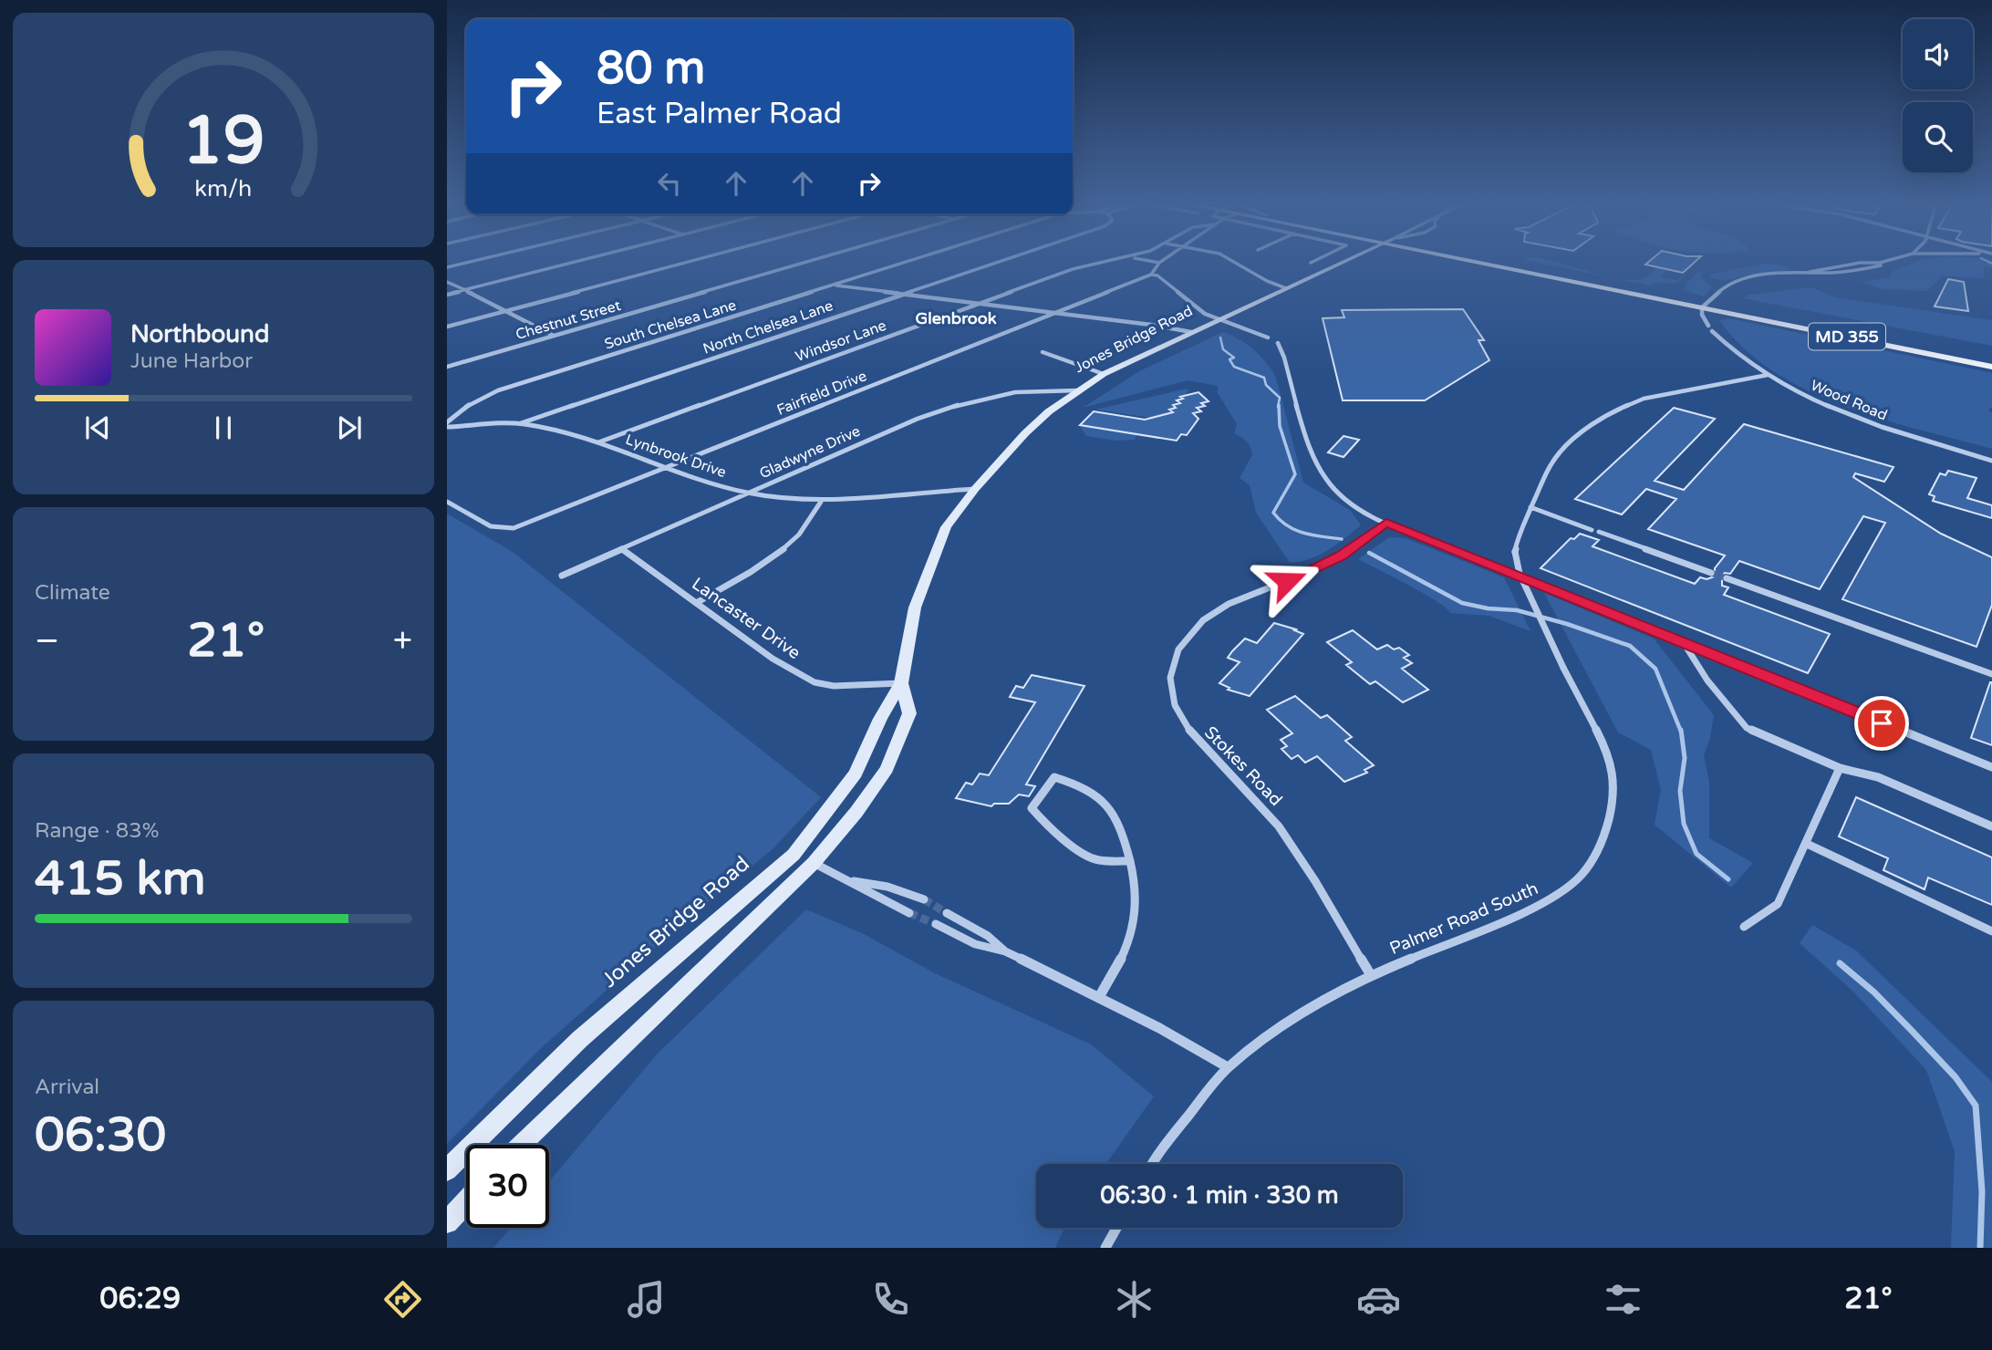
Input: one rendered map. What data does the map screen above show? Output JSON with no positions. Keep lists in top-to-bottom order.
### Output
{
  "streets": {
    "main road": ["MD 355", "Jones Bridge Road"],
    "street": [
      "Chestnut Street",
      "South Chelsea Lane",
      "North Chelsea Lane",
      "Windsor Lane",
      "Fairfield Drive",
      "Wood Road",
      "Gladwyne Drive",
      "Lynbrook Drive",
      "Lancaster Drive",
      "Stokes Road",
      "Palmer Road South"
    ]
  },
  "crossings": [
    ["South Chelsea Lane", "Lynbrook Drive"],
    ["North Chelsea Lane", "Lynbrook Drive"],
    ["MD 355", "Wood Road"],
    ["Jones Bridge Road", "Gladwyne Drive"],
    ["Jones Bridge Road", "Lynbrook Drive"],
    ["Jones Bridge Road", "Lancaster Drive"],
    ["Windsor Lane", "Lynbrook Drive"],
    ["Fairfield Drive", "Lynbrook Drive"],
    ["Wood Road", "Palmer Road South"],
    ["Gladwyne Drive", "Lynbrook Drive"],
    ["Gladwyne Drive", "Lancaster Drive"],
    ["Stokes Road", "Palmer Road South"]
  ],
  "districts": ["Glenbrook"],
  "page": {
    "turn": ["80 m", "East Palmer Road"],
    "song": ["Northbound", "June Harbor"],
    "tile": [
      "Climate",
      ["Range · 83%", "415 km"],
      ["Arrival", "06:30"]
    ],
    "heat": ["−", "21°", "+"],
    "limit": "30",
    "trip": "06:30 · 1 min · 330 m",
    "tabs": ["06:29", "21°"],
    "gauge": ["19", "km/h"]
  }
}
